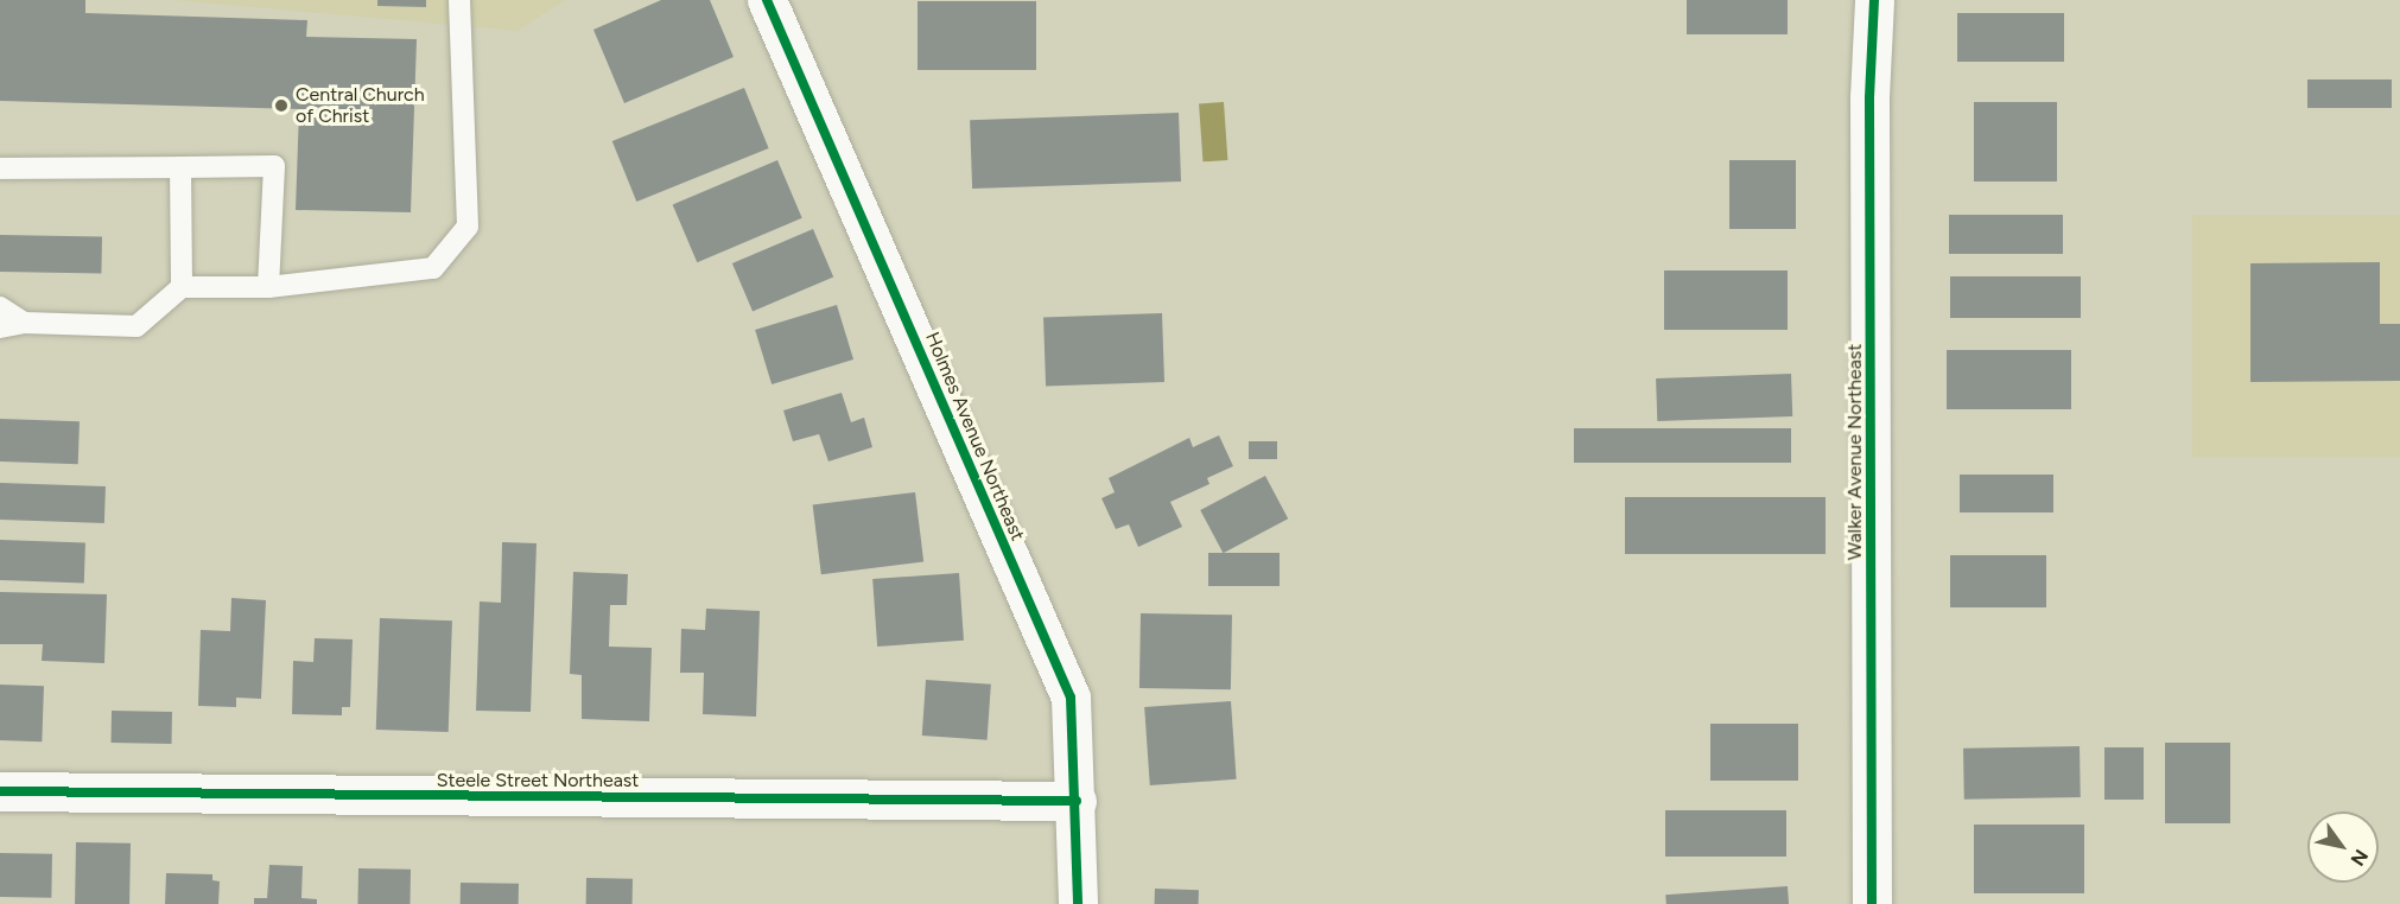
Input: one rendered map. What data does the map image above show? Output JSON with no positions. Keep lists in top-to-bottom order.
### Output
{
  "streets": {
    "street": ["Holmes Avenue Northeast", "Walker Avenue Northeast", "Steele Street Northeast"]
  },
  "crossings": [
    ["Holmes Avenue Northeast", "Steele Street Northeast"]
  ],
  "places": ["Central Church of Christ"],
  "north": "bottom right"
}
